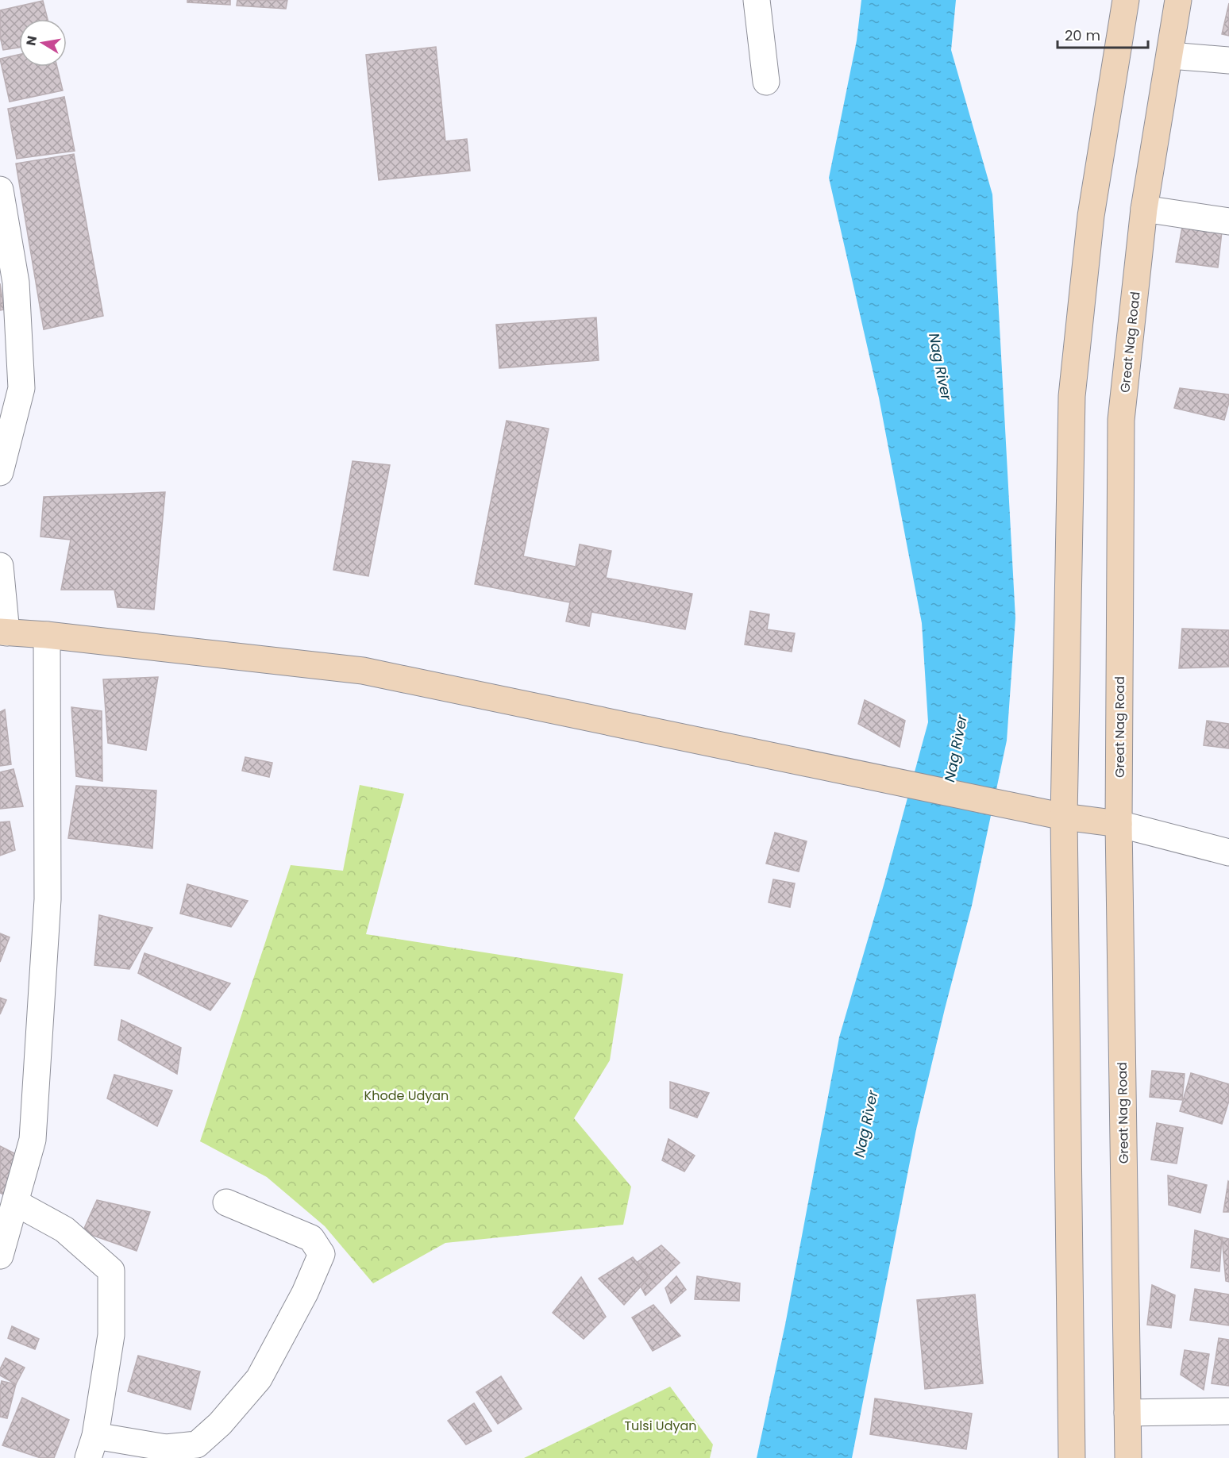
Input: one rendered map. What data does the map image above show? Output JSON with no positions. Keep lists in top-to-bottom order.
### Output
{
  "streets": {
    "main road": ["Great Nag Road"]
  },
  "water": ["Nag River"],
  "parks": ["Khode Udyan", "Tulsi Udyan"],
  "scale_bar": "20 m",
  "north": "left"
}
